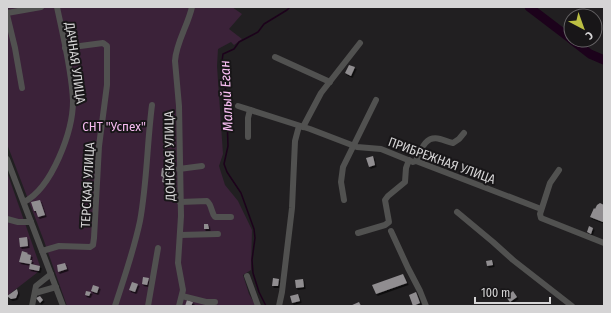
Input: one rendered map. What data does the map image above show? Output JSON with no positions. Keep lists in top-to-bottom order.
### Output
{
  "streets": {
    "street": [
      "ДАЧНАЯ УЛИЦА",
      "ДОНСКАЯ УЛИЦА",
      "ПРИБРЕЖНАЯ УЛИЦА",
      "ТЕРСКАЯ УЛИЦА"
    ]
  },
  "crossings": [
    ["ДАЧНАЯ УЛИЦА", "ТЕРСКАЯ УЛИЦА"]
  ],
  "water": ["Малый Еган"],
  "parks": ["СНТ \"Успех\""],
  "scale_bar": "100 m",
  "north": "bottom right"
}
